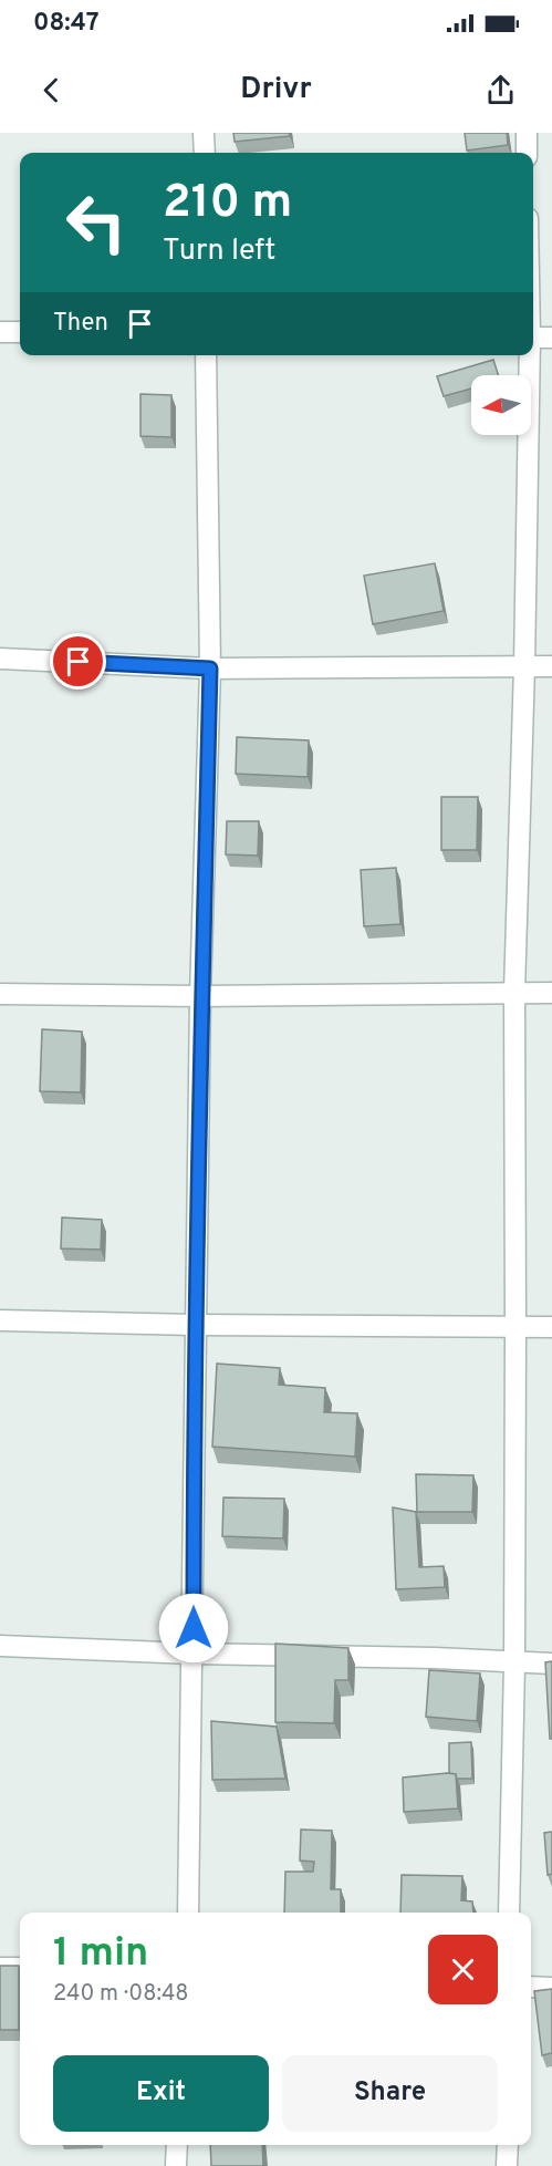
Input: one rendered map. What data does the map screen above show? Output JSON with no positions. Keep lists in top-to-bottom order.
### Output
{
  "north": "left",
  "page": {
    "status": "08:47",
    "header": "Drivr",
    "turn": ["210 m", "Turn left"],
    "then": "Then",
    "heading": ["1 min", "240 m · 08:48"],
    "buttons": ["Exit", "Share"]
  }
}
